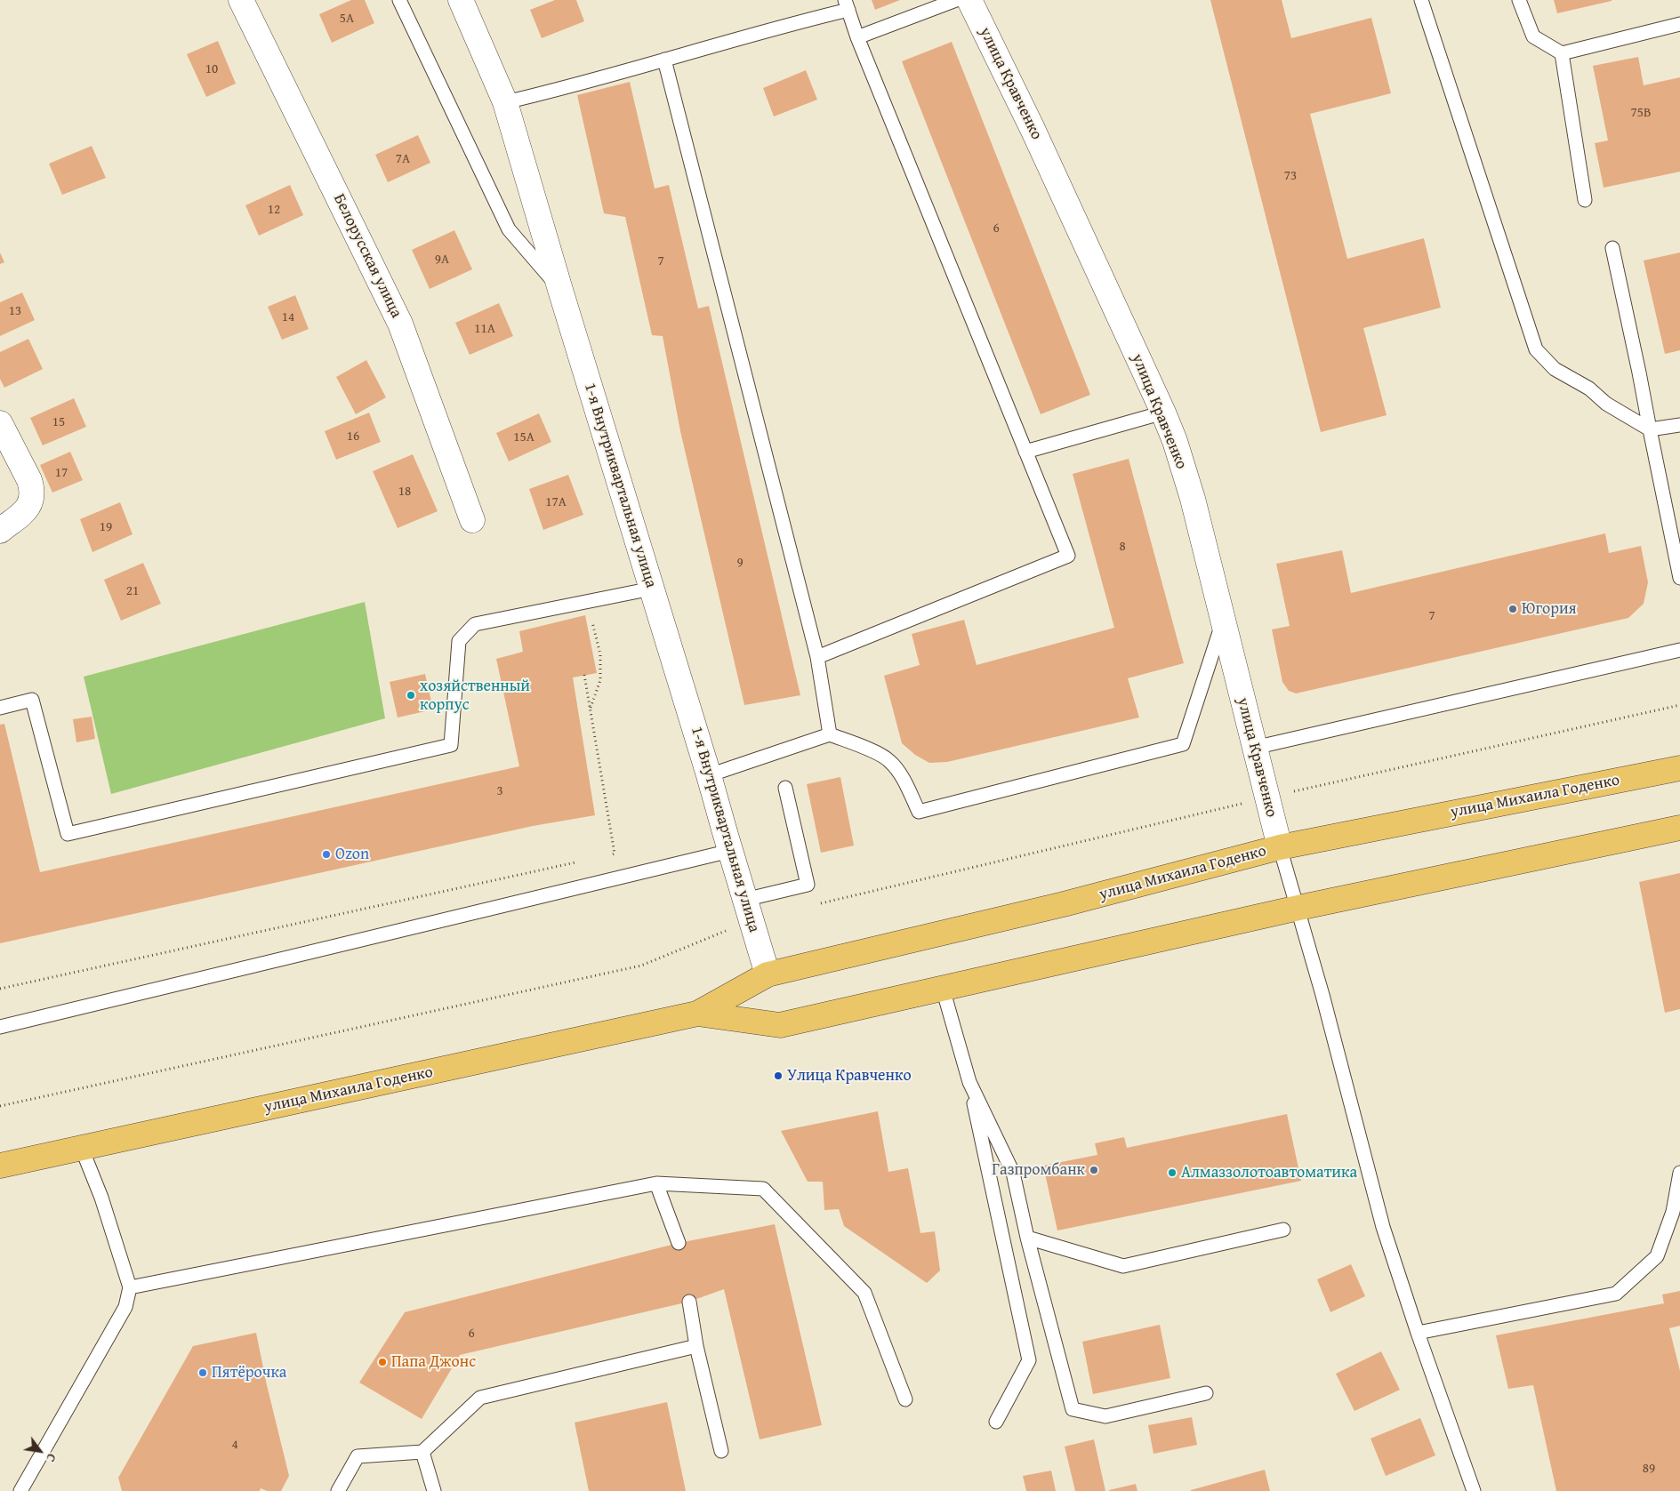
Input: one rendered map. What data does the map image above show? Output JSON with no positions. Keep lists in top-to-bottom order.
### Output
{
  "streets": {
    "main road": ["улица Михаила Годенко"],
    "street": ["улица Кравченко", "Белорусская улица", "1-я Внутриквартальная улица"]
  },
  "crossings": [
    ["улица Кравченко", "улица Михаила Годенко"],
    ["1-я Внутриквартальная улица", "улица Михаила Годенко"]
  ],
  "places": [
    "Югория",
    "хозяйственный корпус",
    "Ozon",
    "Улица Кравченко",
    "Газпромбанк",
    "Алмаззолотоавтоматика",
    "Папа Джонс",
    "Пятёрочка"
  ],
  "house_numbers": [
    "5А",
    "10",
    "75В",
    "7А",
    "73",
    "12",
    "6",
    "9А",
    "7",
    "13",
    "14",
    "11А",
    "15",
    "16",
    "15А",
    "17",
    "18",
    "17А",
    "19",
    "8",
    "9",
    "21",
    "7",
    "3",
    "6",
    "4",
    "89"
  ],
  "north": "bottom right"
}
